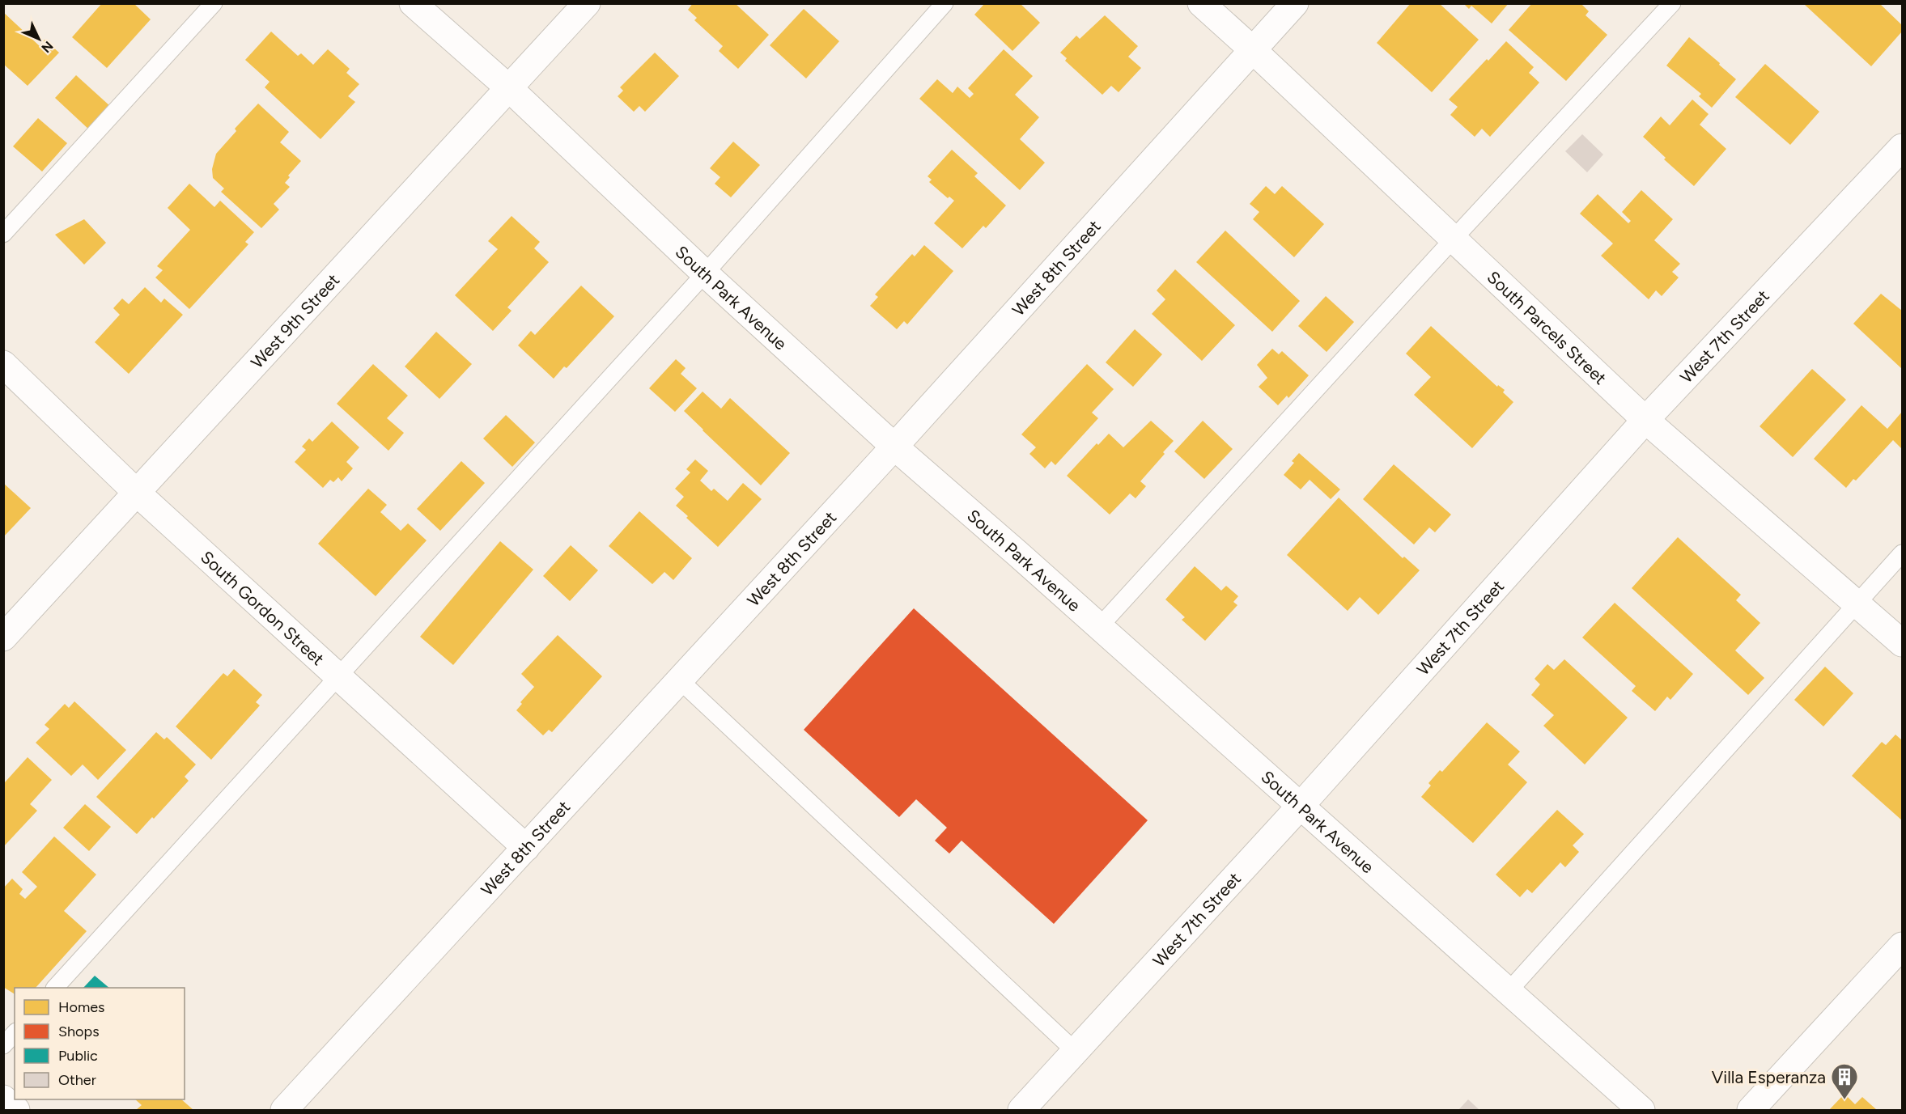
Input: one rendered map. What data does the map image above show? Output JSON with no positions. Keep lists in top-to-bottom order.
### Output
{
  "streets": {
    "street": [
      "West 8th Street",
      "South Park Avenue",
      "West 9th Street",
      "South Parcels Street",
      "West 7th Street",
      "South Gordon Street"
    ]
  },
  "crossings": [
    ["West 8th Street", "South Park Avenue"],
    ["West 8th Street", "South Parcels Street"],
    ["West 8th Street", "South Gordon Street"],
    ["South Park Avenue", "West 9th Street"],
    ["South Park Avenue", "West 7th Street"],
    ["West 9th Street", "South Gordon Street"],
    ["South Parcels Street", "West 7th Street"]
  ],
  "places": {
    "building": ["Villa Esperanza"]
  },
  "legend": [
    "Homes",
    "Shops",
    "Public",
    "Other"
  ],
  "north": "bottom right"
}
